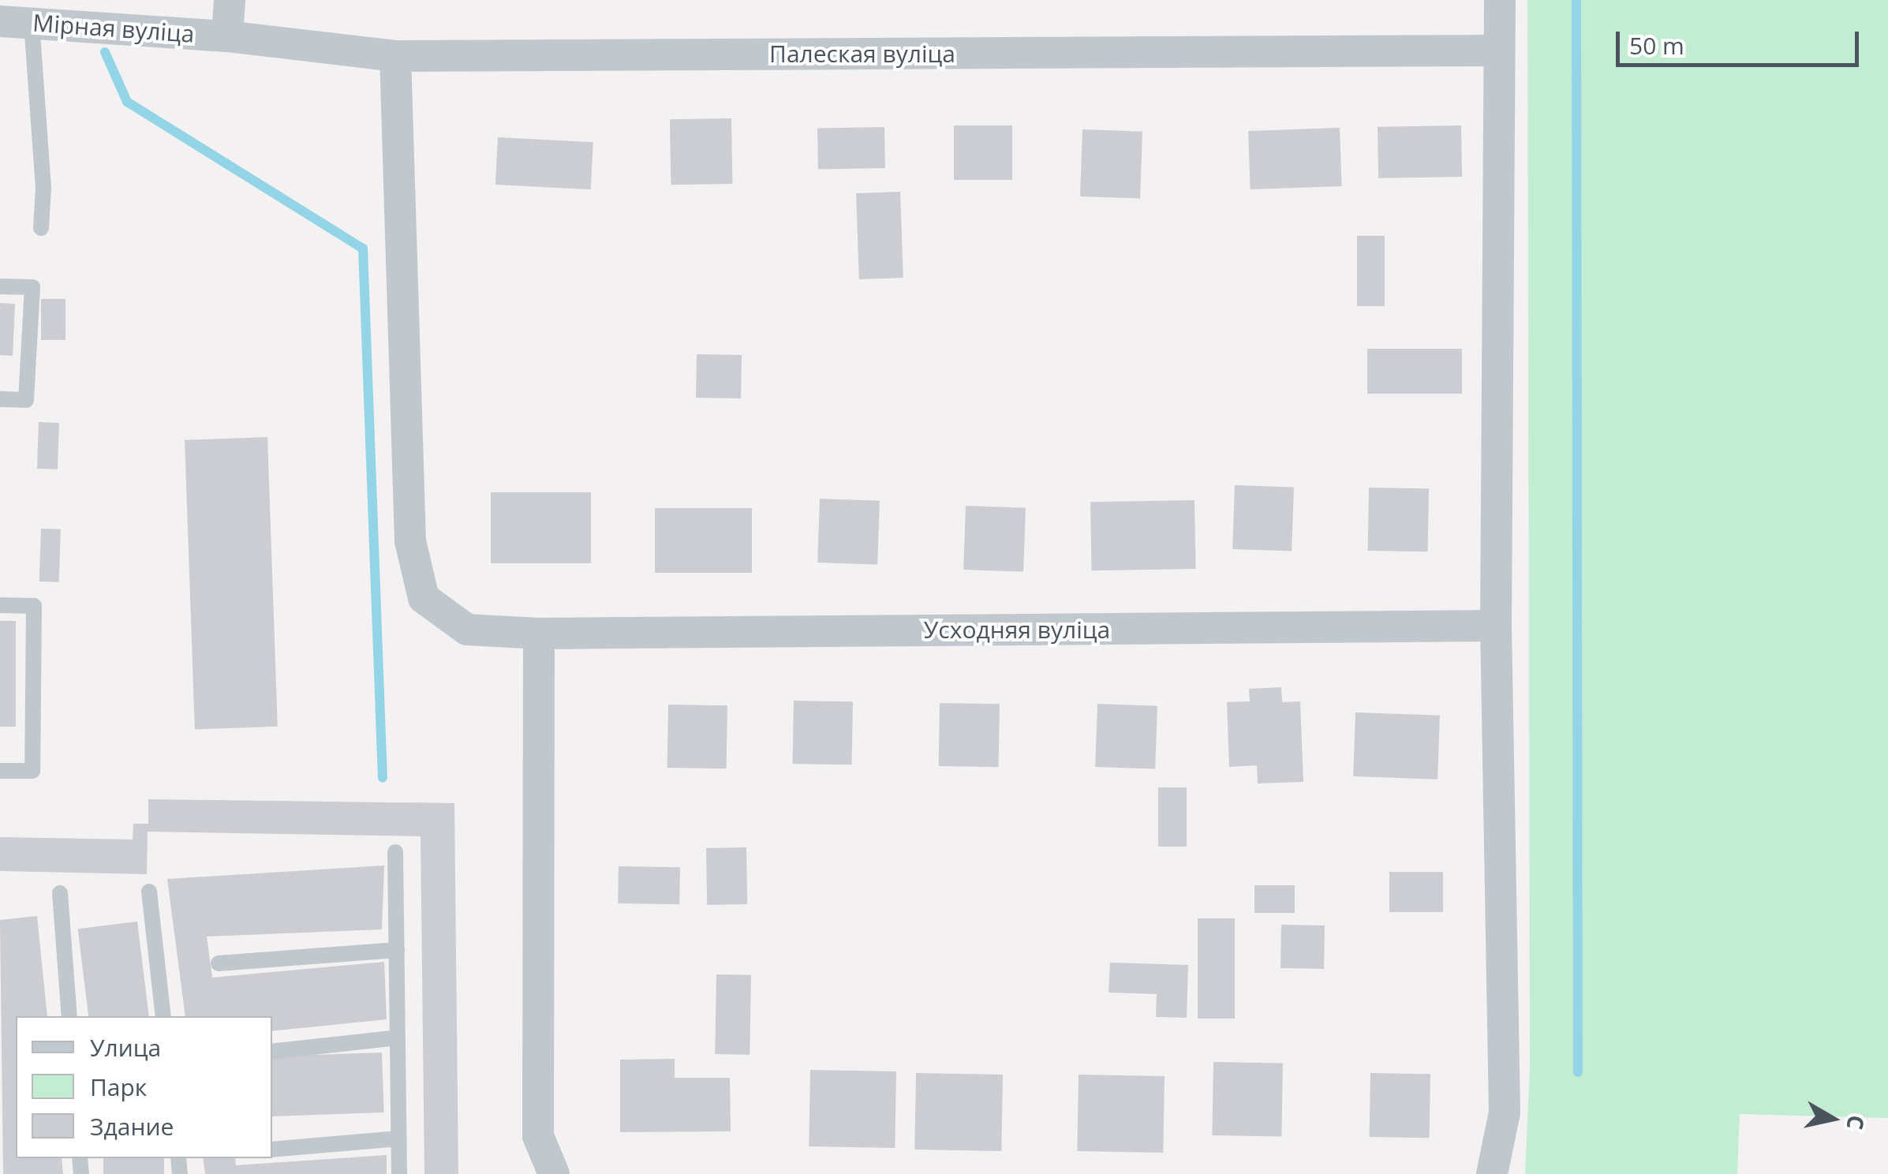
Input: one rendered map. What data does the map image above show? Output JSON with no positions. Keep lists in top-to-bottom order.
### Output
{
  "streets": {
    "street": ["Мірная вуліца", "Палеская вуліца", "Усходняя вуліца"]
  },
  "crossings": [
    ["Мірная вуліца", "Палеская вуліца"],
    ["Палеская вуліца", "Усходняя вуліца"]
  ],
  "legend": ["Улица", "Парк", "Здание"],
  "scale_bar": "50 m",
  "north": "right"
}
